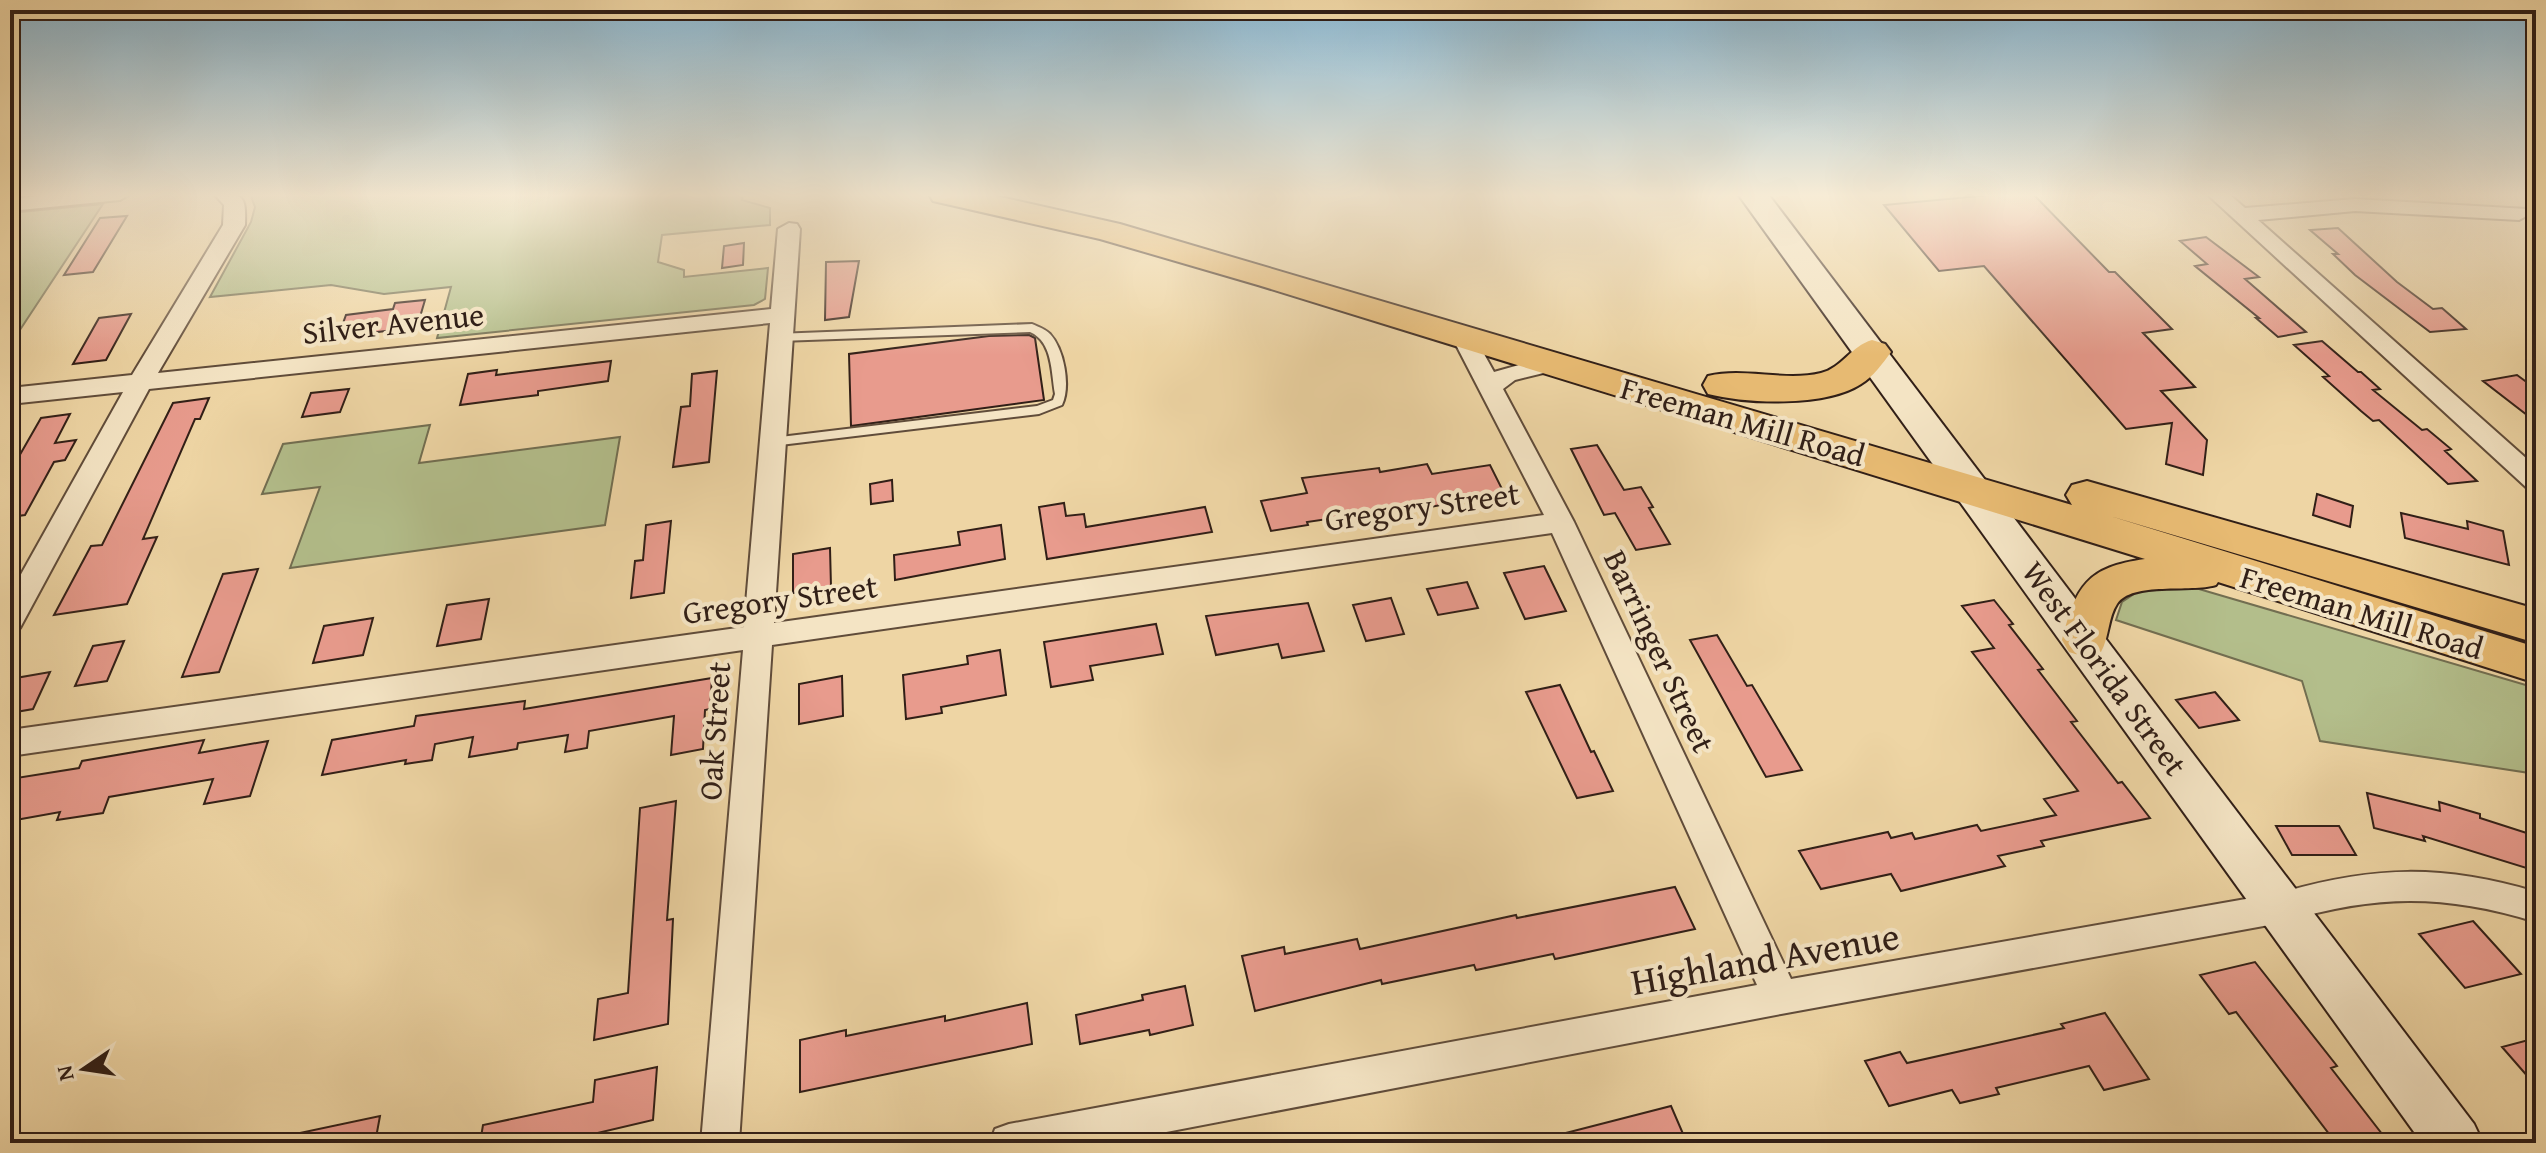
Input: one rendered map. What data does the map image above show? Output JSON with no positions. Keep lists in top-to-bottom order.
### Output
{
  "streets": {
    "main road": ["Freeman Mill Road", "West Florida Street"],
    "street": [
      "Silver Avenue",
      "Gregory Street",
      "Barringer Street",
      "Oak Street",
      "Highland Avenue"
    ]
  },
  "crossings": [
    ["Silver Avenue", "Oak Street"],
    ["Freeman Mill Road", "Barringer Street"],
    ["Freeman Mill Road", "West Florida Street"],
    ["Gregory Street", "Barringer Street"],
    ["Gregory Street", "Oak Street"],
    ["Barringer Street", "Highland Avenue"],
    ["West Florida Street", "Highland Avenue"]
  ],
  "north": "left"
}
